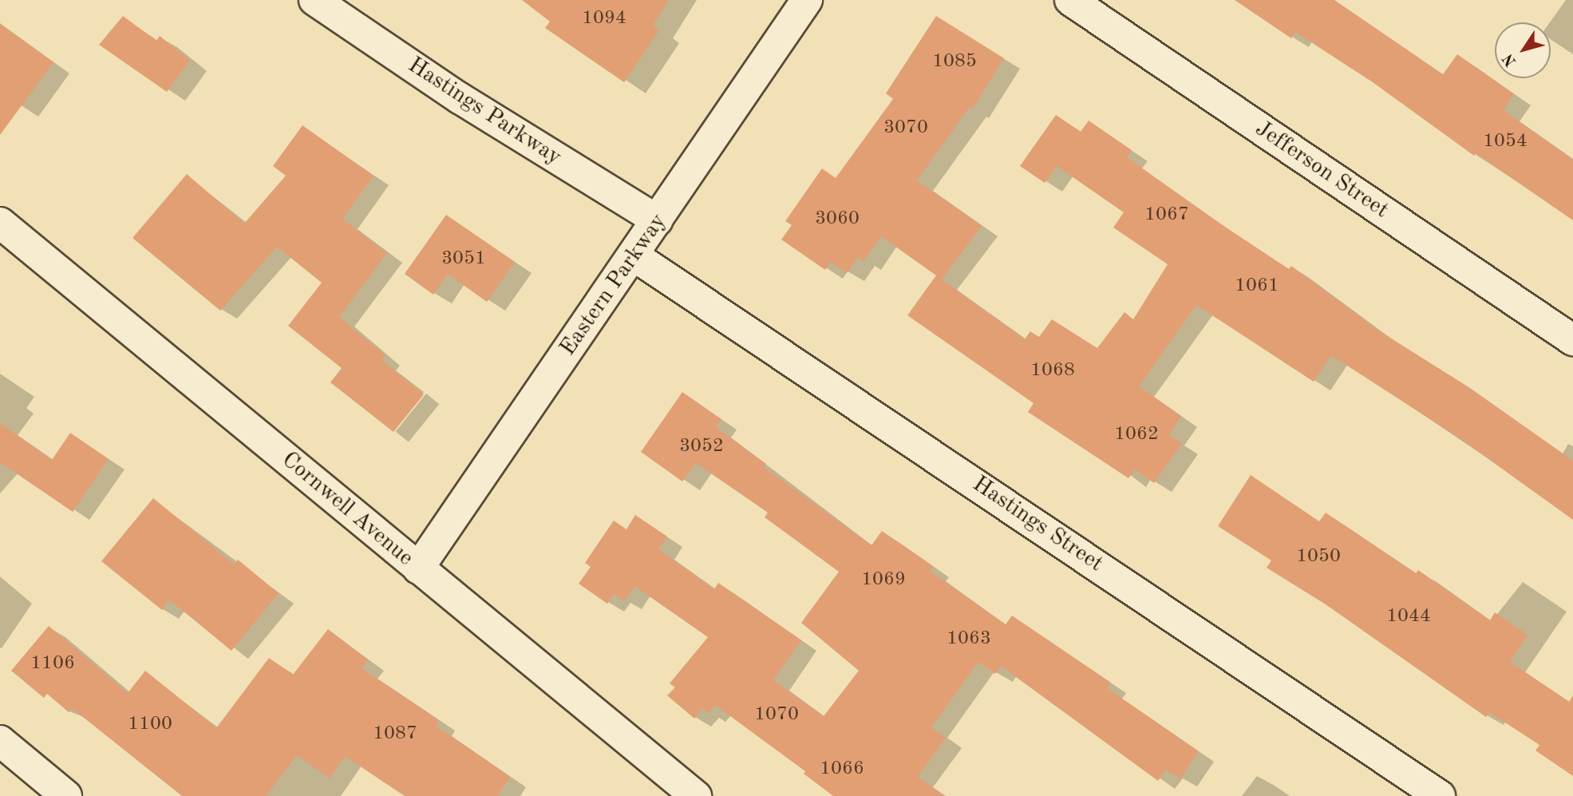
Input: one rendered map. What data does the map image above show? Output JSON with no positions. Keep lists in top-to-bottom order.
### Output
{
  "streets": {
    "street": [
      "Hastings Parkway",
      "Jefferson Street",
      "Eastern Parkway",
      "Cornwell Avenue",
      "Hastings Street"
    ]
  },
  "crossings": [
    ["Hastings Parkway", "Eastern Parkway"],
    ["Eastern Parkway", "Cornwell Avenue"],
    ["Eastern Parkway", "Hastings Street"]
  ],
  "house_numbers": [
    "1094",
    "1085",
    "3070",
    "1054",
    "1067",
    "3060",
    "3051",
    "1061",
    "1068",
    "1062",
    "3052",
    "1050",
    "1069",
    "1044",
    "1063",
    "1106",
    "1070",
    "1100",
    "1087",
    "1066"
  ],
  "north": "bottom left"
}
